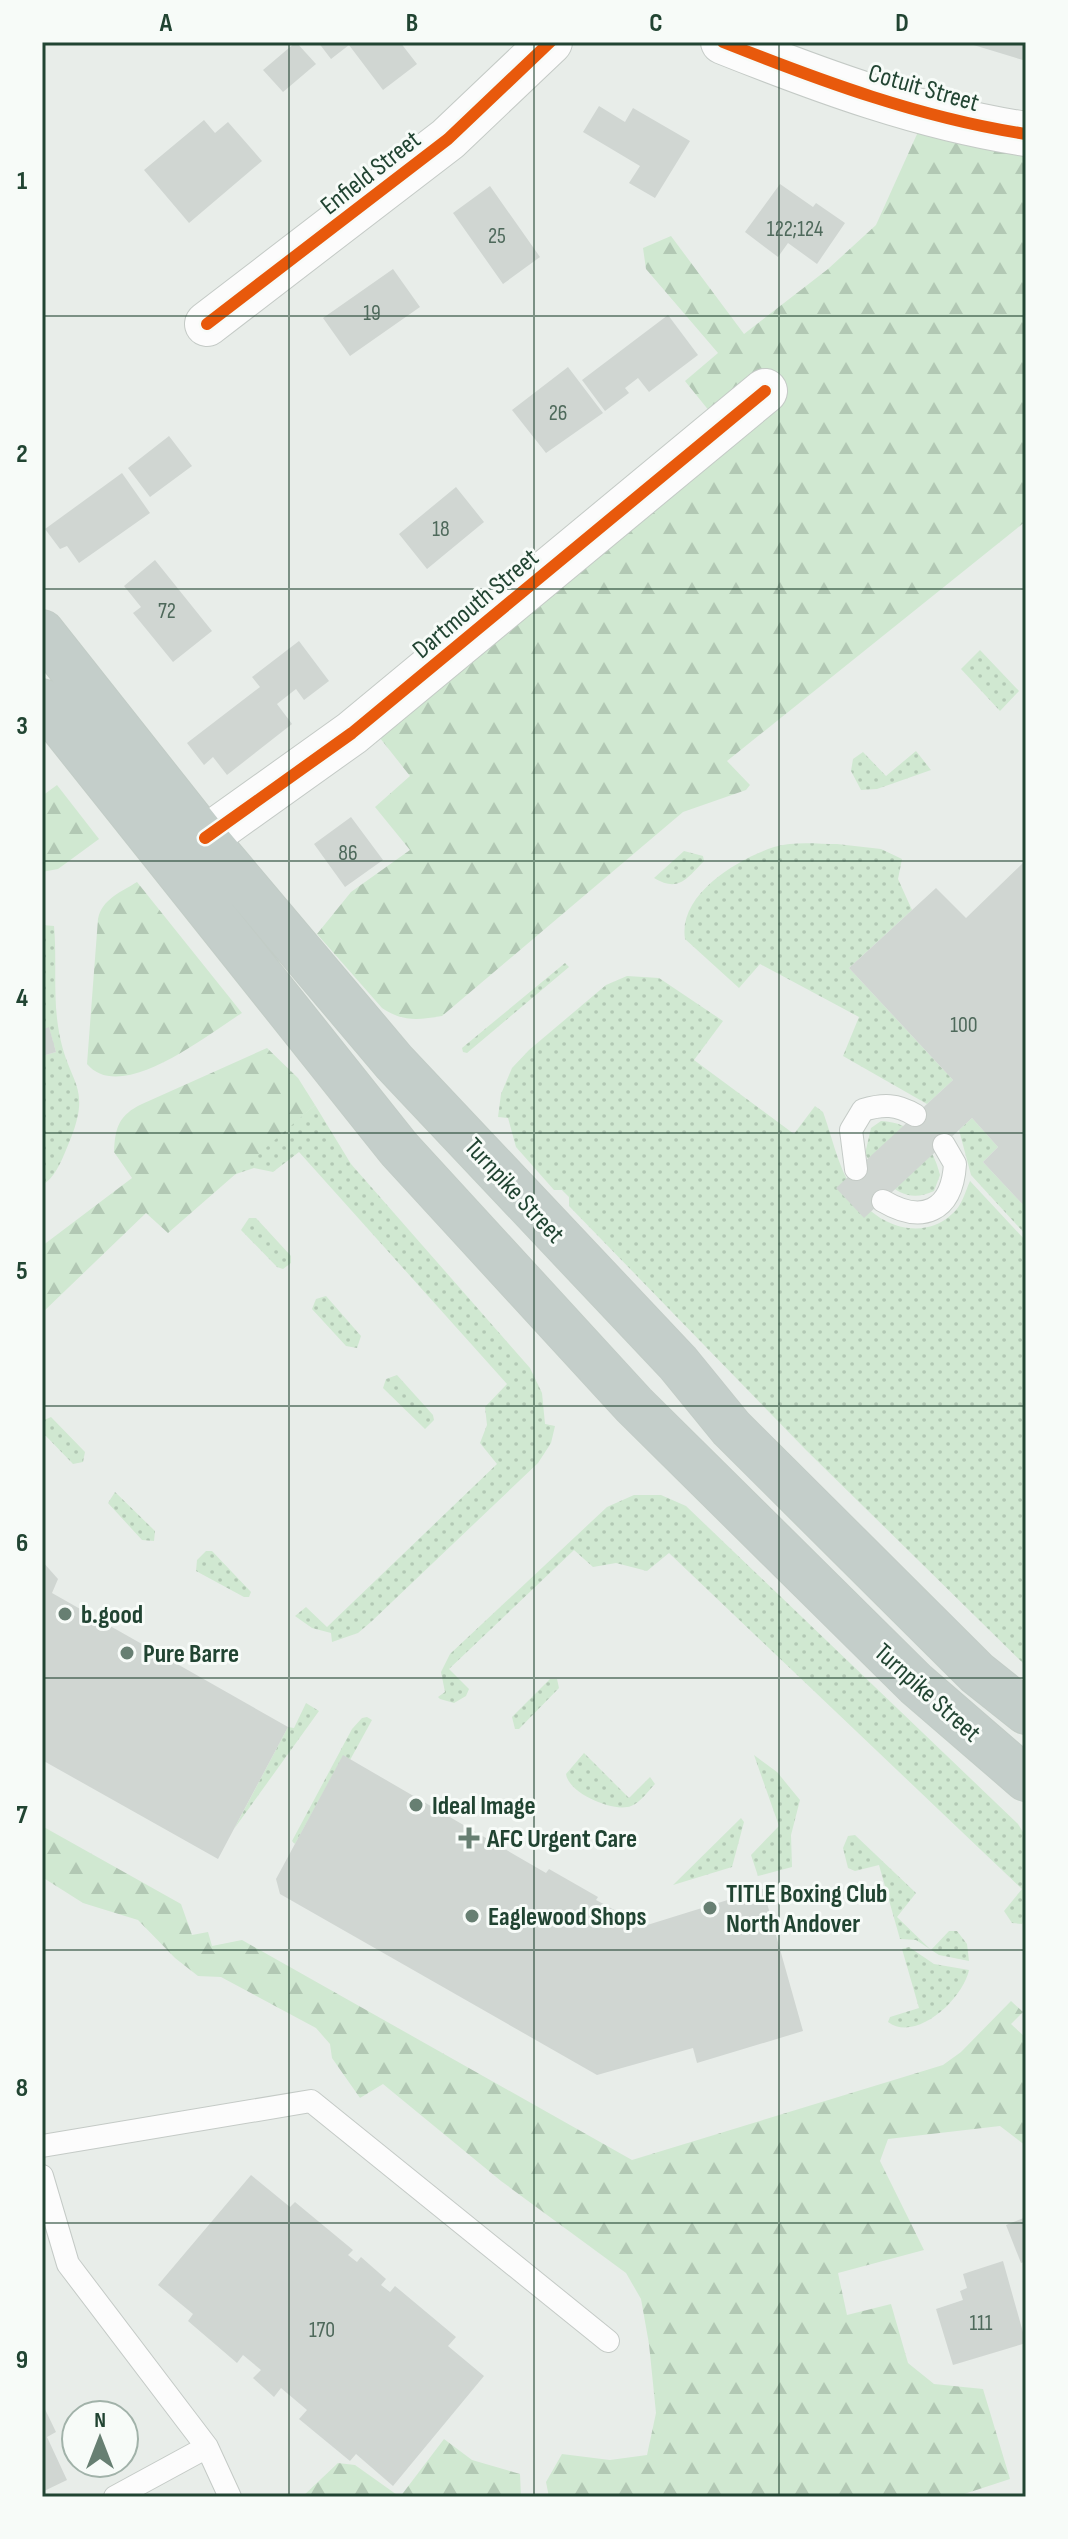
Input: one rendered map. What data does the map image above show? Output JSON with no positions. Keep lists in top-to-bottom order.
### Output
{
  "streets": {
    "highway": ["Turnpike Street"],
    "street": ["Cotuit Street", "Enfield Street", "Dartmouth Street"]
  },
  "crossings": [
    ["Dartmouth Street", "Turnpike Street"]
  ],
  "places": {
    "other": [
      "b.good",
      "Pure Barre",
      "Ideal Image",
      "TITLE Boxing Club North Andover",
      "Eaglewood Shops"
    ],
    "health": ["AFC Urgent Care"]
  },
  "house_numbers": [
    "122;124",
    "25",
    "19",
    "26",
    "18",
    "72",
    "86",
    "100",
    "111",
    "170"
  ],
  "north": "top",
  "grid": {
    "columns": [
      "A",
      "B",
      "C",
      "D"
    ],
    "rows": [
      "1",
      "2",
      "3",
      "4",
      "5",
      "6",
      "7",
      "8",
      "9"
    ]
  }
}
